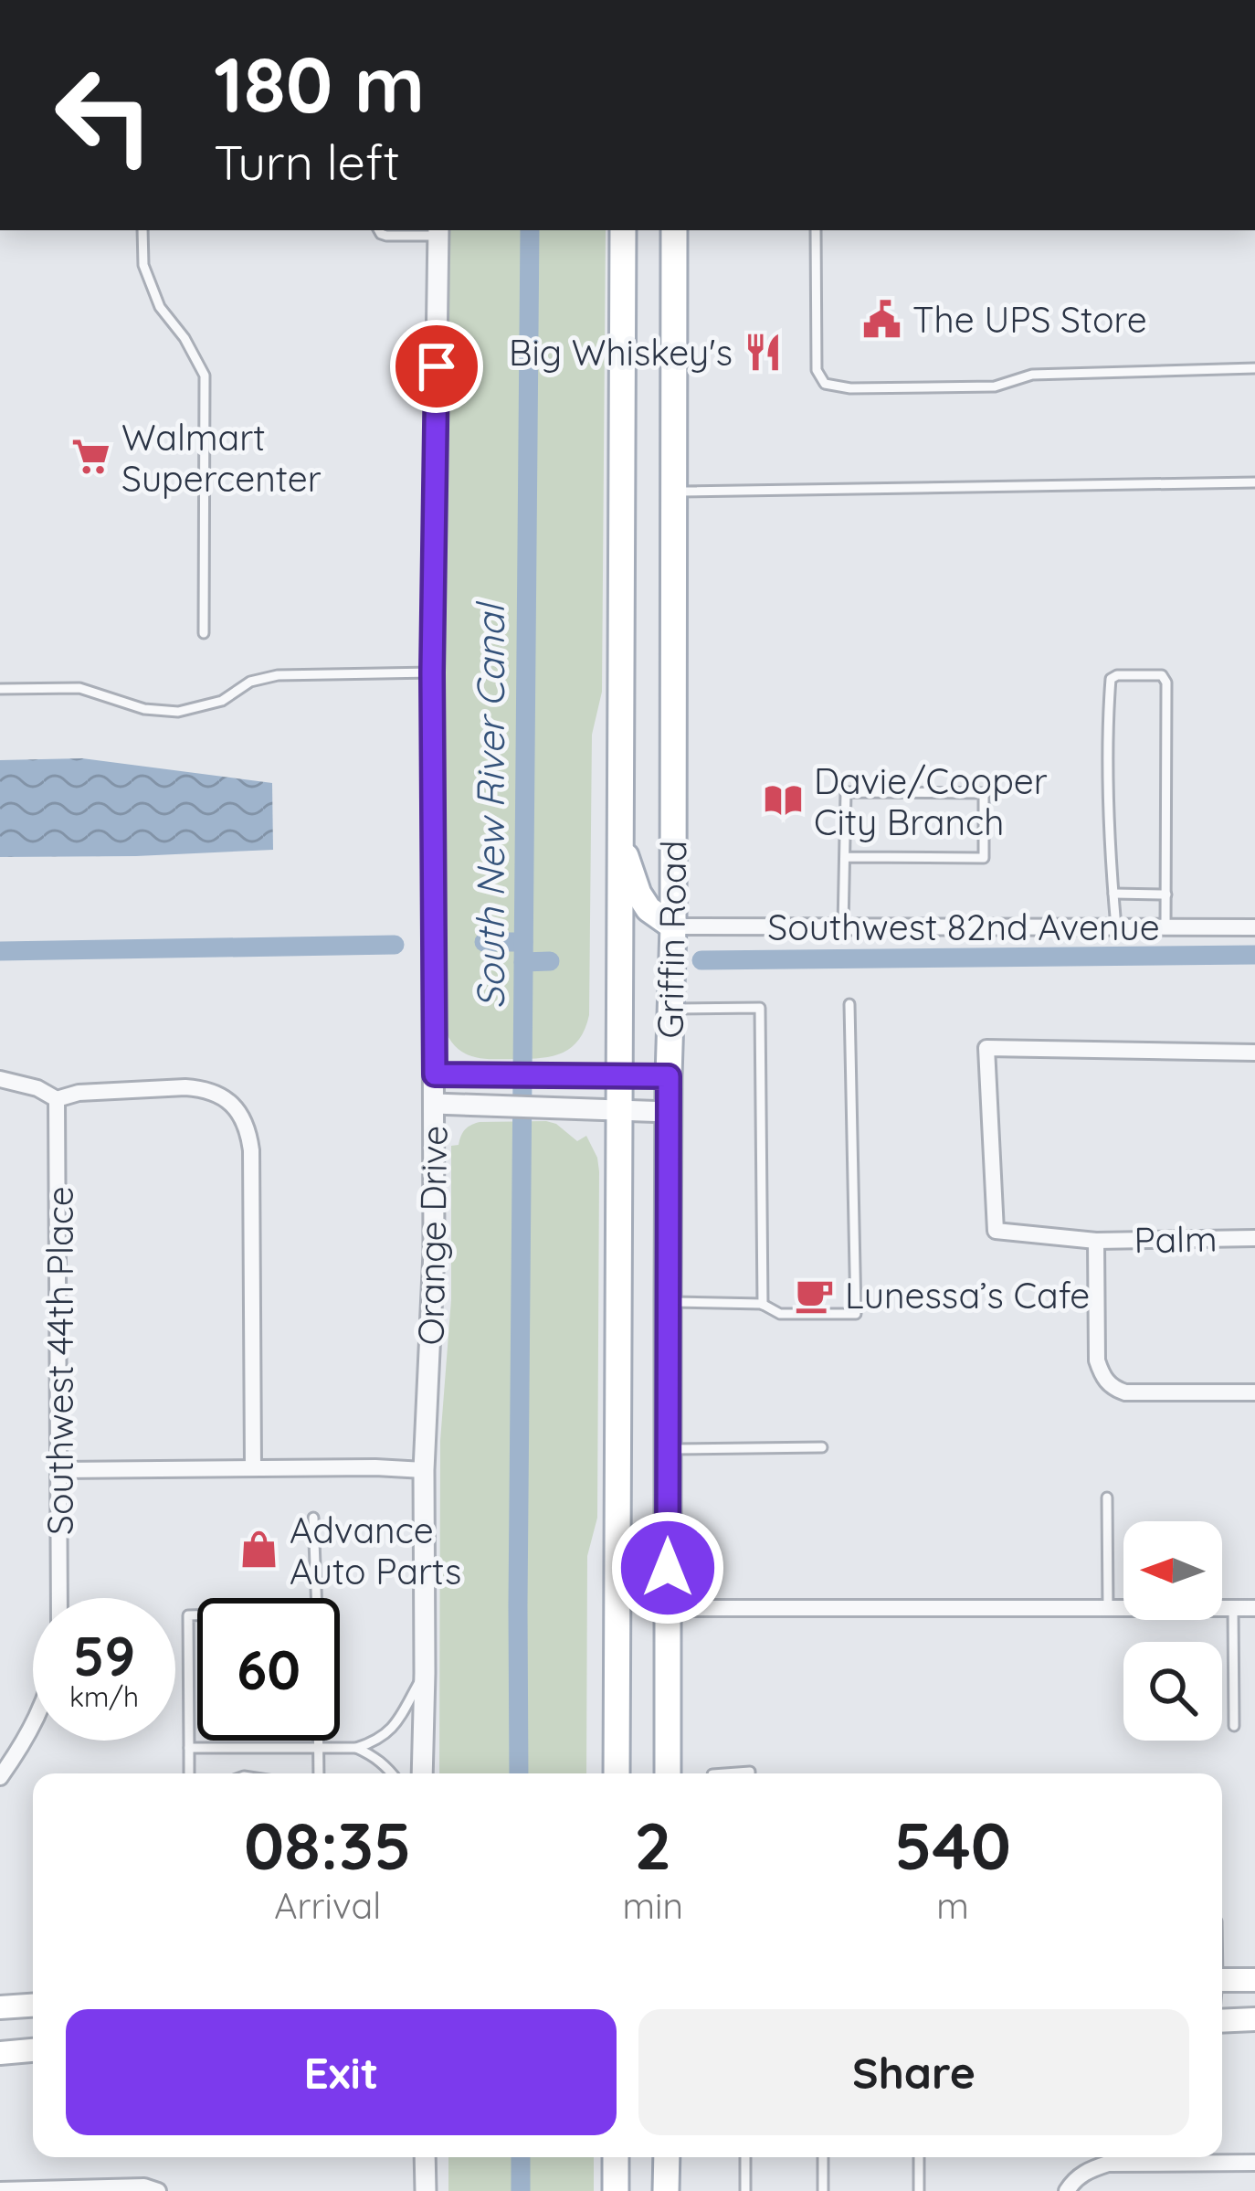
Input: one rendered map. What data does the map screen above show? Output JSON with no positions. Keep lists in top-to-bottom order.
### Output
{
  "streets": {
    "main road": ["Griffin Road"],
    "street": [
      "Southwest 82nd Avenue",
      "Orange Drive",
      "Palm",
      "Southwest 44th Place"
    ]
  },
  "crossings": [
    ["Southwest 82nd Avenue", "Griffin Road"]
  ],
  "water": ["South New River Canal"],
  "places": {
    "public building": ["The UPS Store"],
    "restaurant": ["Big Whiskey's"],
    "supermarket": ["Walmart Supercenter"],
    "library": ["Davie/Cooper City Branch"],
    "cafe": ["Lunessa’s Cafe"],
    "shop": ["Advance Auto Parts"]
  },
  "north": "left",
  "page": {
    "turn": ["180 m", "Turn left"],
    "speed": "59 km/h",
    "limit": "60",
    "eta": [
      "08:35",
      "Arrival",
      "2",
      "min",
      "540",
      "m"
    ],
    "buttons": ["Exit", "Share"]
  }
}
